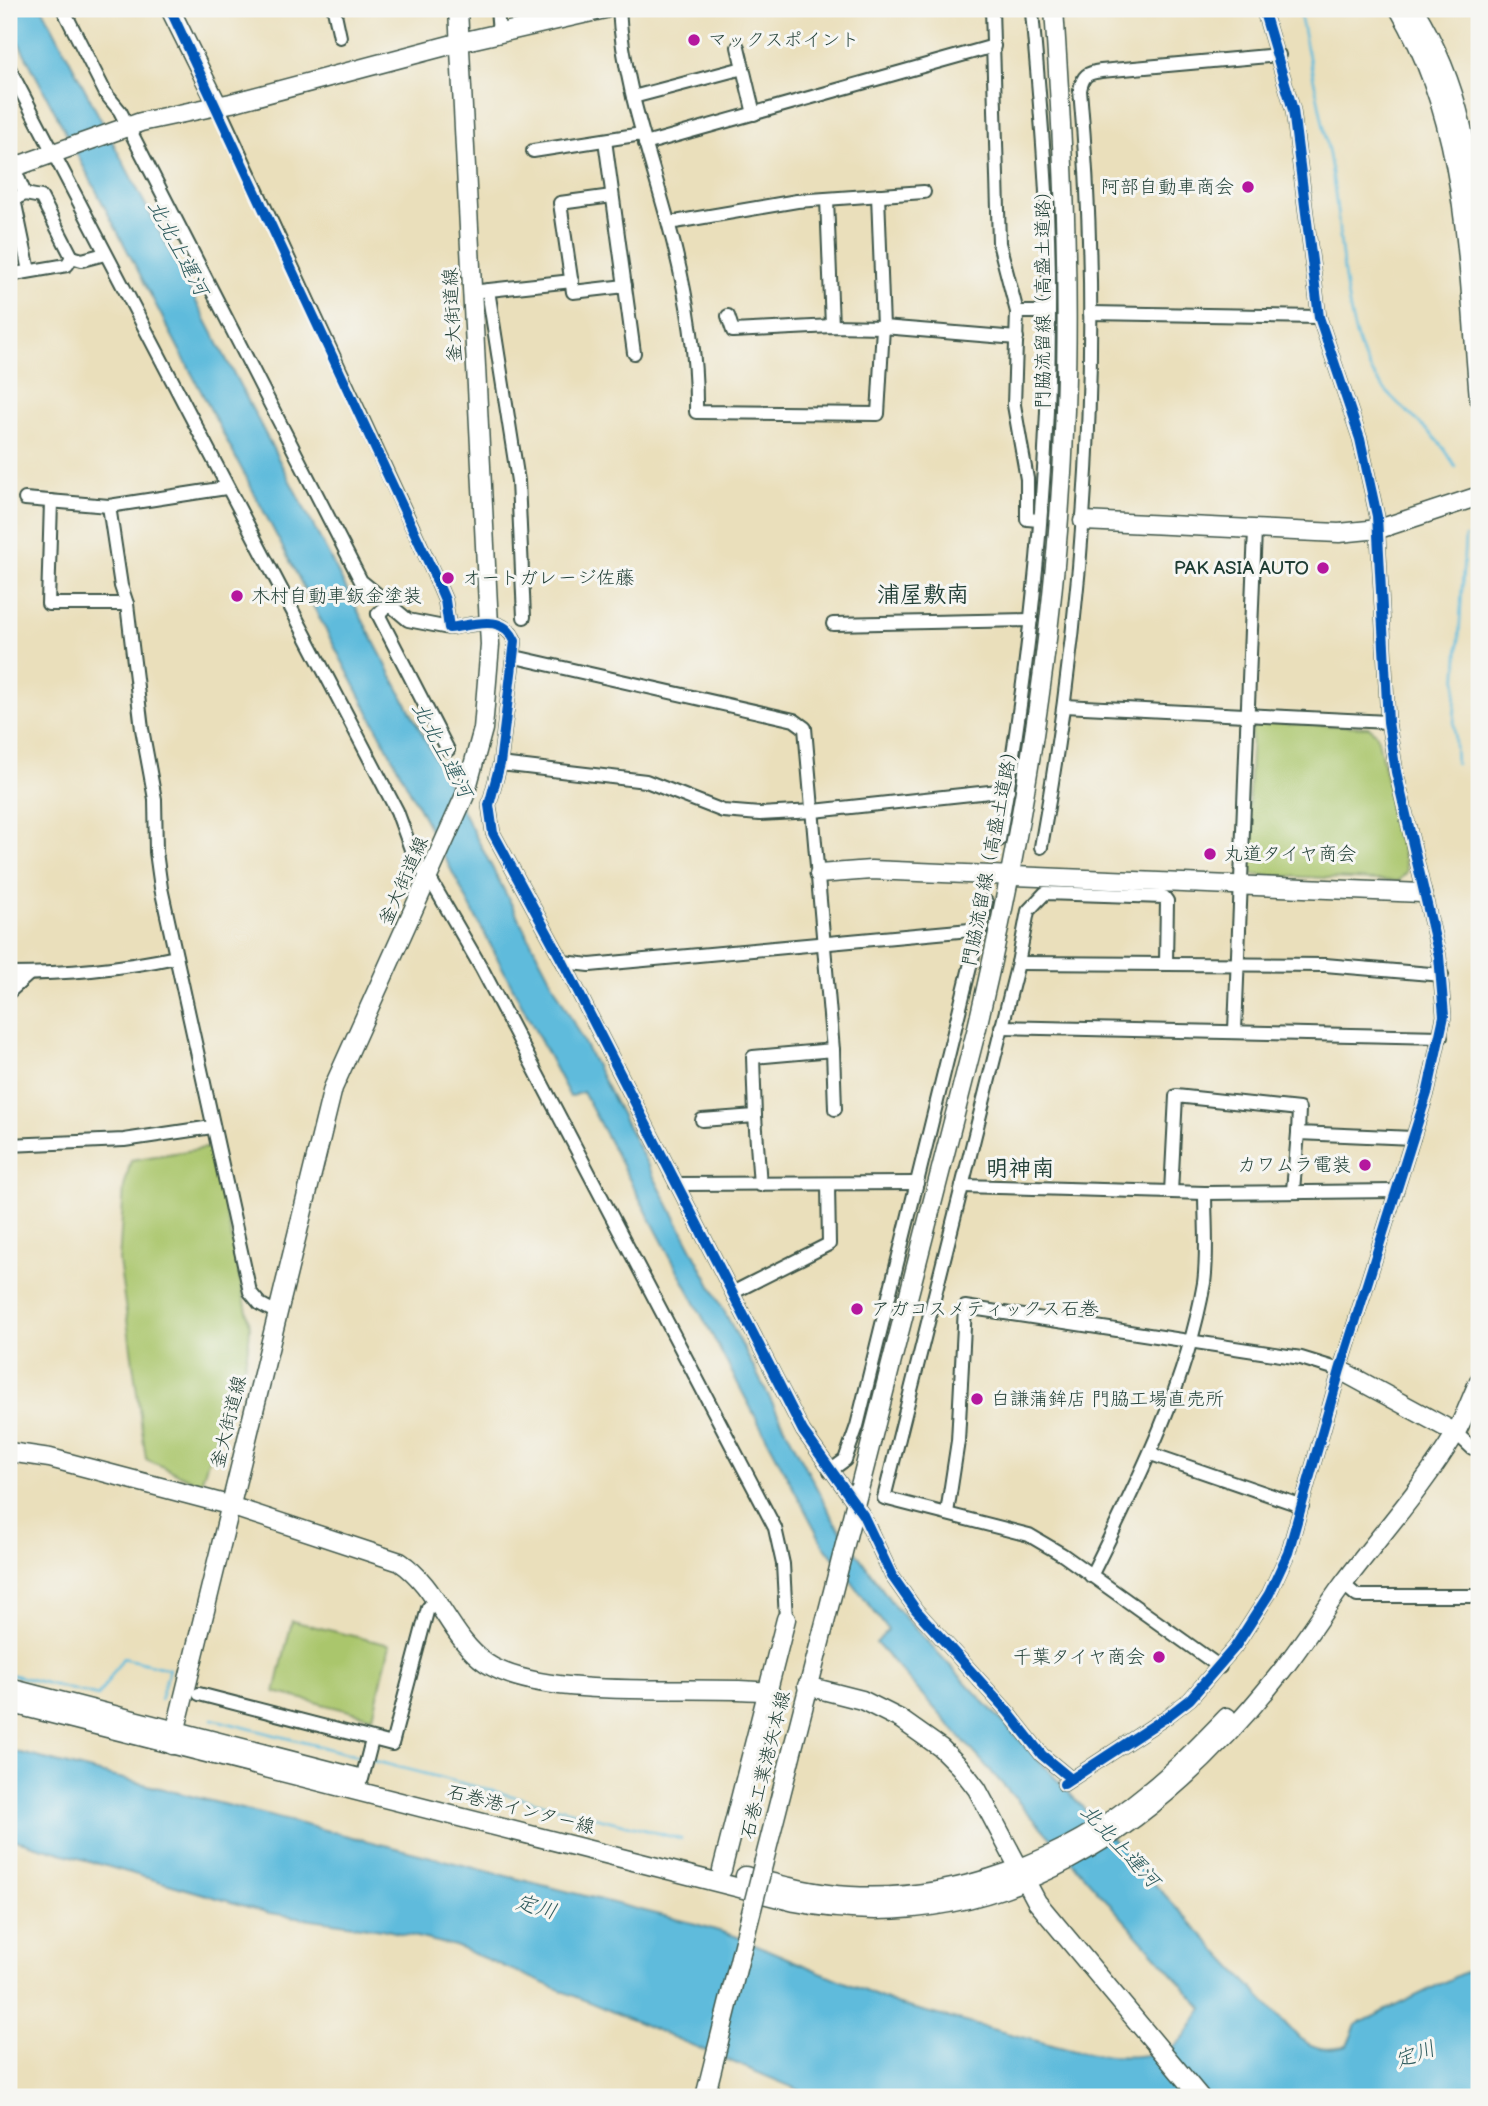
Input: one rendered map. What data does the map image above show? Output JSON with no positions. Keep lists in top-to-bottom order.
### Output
{
  "streets": {
    "street": [
      "門脇流留線（高盛土道路）",
      "釜大街道線",
      "石巻工業港矢本線",
      "石巻港インター線"
    ]
  },
  "crossings": [
    ["門脇流留線（高盛土道路）", "石巻工業港矢本線"],
    ["釜大街道線", "石巻港インター線"],
    ["石巻工業港矢本線", "石巻港インター線"]
  ],
  "districts": ["浦屋敷南", "明神南"],
  "water": ["北北上運河", "定川"],
  "places": [
    "マックスポイント",
    "阿部自動車商会",
    "PAK ASIA AUTO",
    "オートガレージ佐藤",
    "木村自動車鈑金塗装",
    "丸道タイヤ商会",
    "カワムラ電装",
    "アガコスメティックス石巻",
    "白謙蒲鉾店 門脇工場直売所",
    "千葉タイヤ商会"
  ]
}
